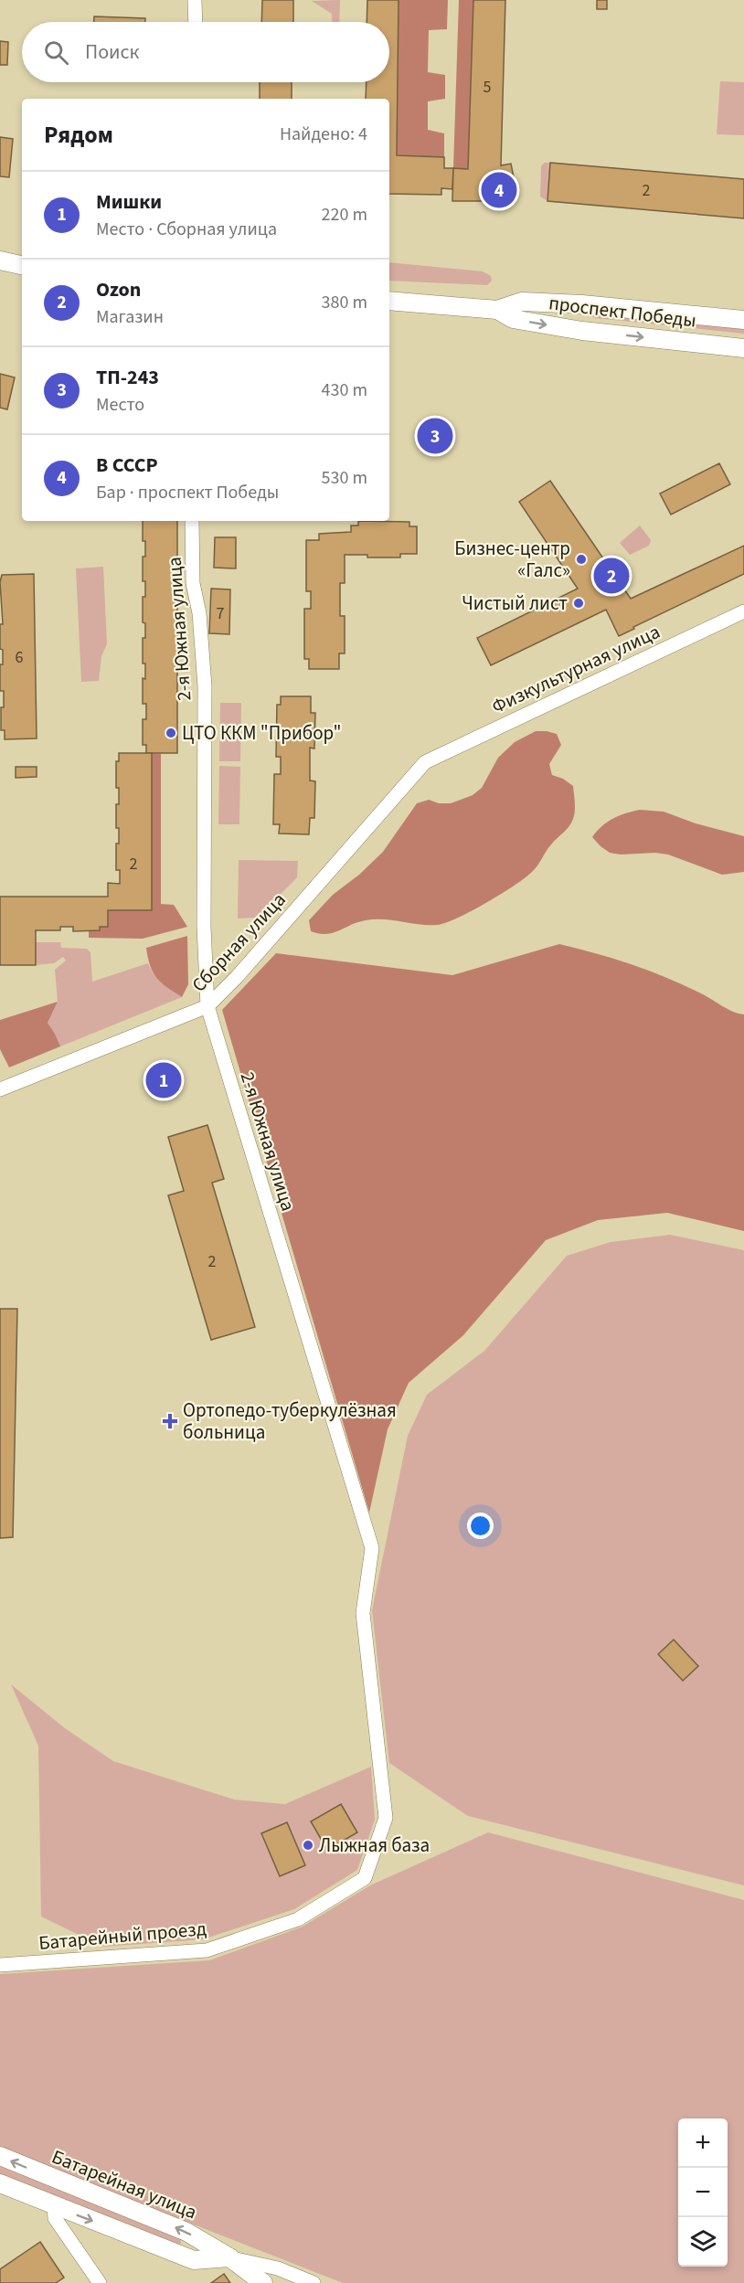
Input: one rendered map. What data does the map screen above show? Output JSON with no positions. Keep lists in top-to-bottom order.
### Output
{
  "streets": {
    "street": [
      "проспект Победы",
      "2-я Южная улица",
      "Физкультурная улица",
      "Сборная улица",
      "Батарейный проезд",
      "Батарейная улица"
    ]
  },
  "crossings": [
    ["2-я Южная улица", "Сборная улица"],
    ["2-я Южная улица", "Батарейный проезд"],
    ["Физкультурная улица", "Сборная улица"]
  ],
  "places": {
    "other": [
      "Бизнес-центр «Галс»",
      "Чистый лист",
      "ЦТО ККМ \"Прибор\"",
      "Лыжная база"
    ],
    "health": ["Ортопедо-туберкулёзная больница"]
  },
  "house_numbers": [
    "5",
    "2",
    "7",
    "6",
    "2",
    "2"
  ],
  "page": {
    "search": "Поиск",
    "heading": ["Рядом", "Найдено: 4"],
    "pins": [
      "4",
      "3",
      "2",
      "1"
    ],
    "list": [
      {
        "mark": "1",
        "name": "Мишки",
        "note": "Место · Сборная улица",
        "value": "220 m"
      },
      {
        "mark": "2",
        "name": "Ozon",
        "note": "Магазин",
        "value": "380 m"
      },
      {
        "mark": "3",
        "name": "ТП-243",
        "note": "Место",
        "value": "430 m"
      },
      {
        "mark": "4",
        "name": "В СССР",
        "note": "Бар · проспект Победы",
        "value": "530 m"
      }
    ],
    "map_buttons": ["+", "−"]
  }
}
